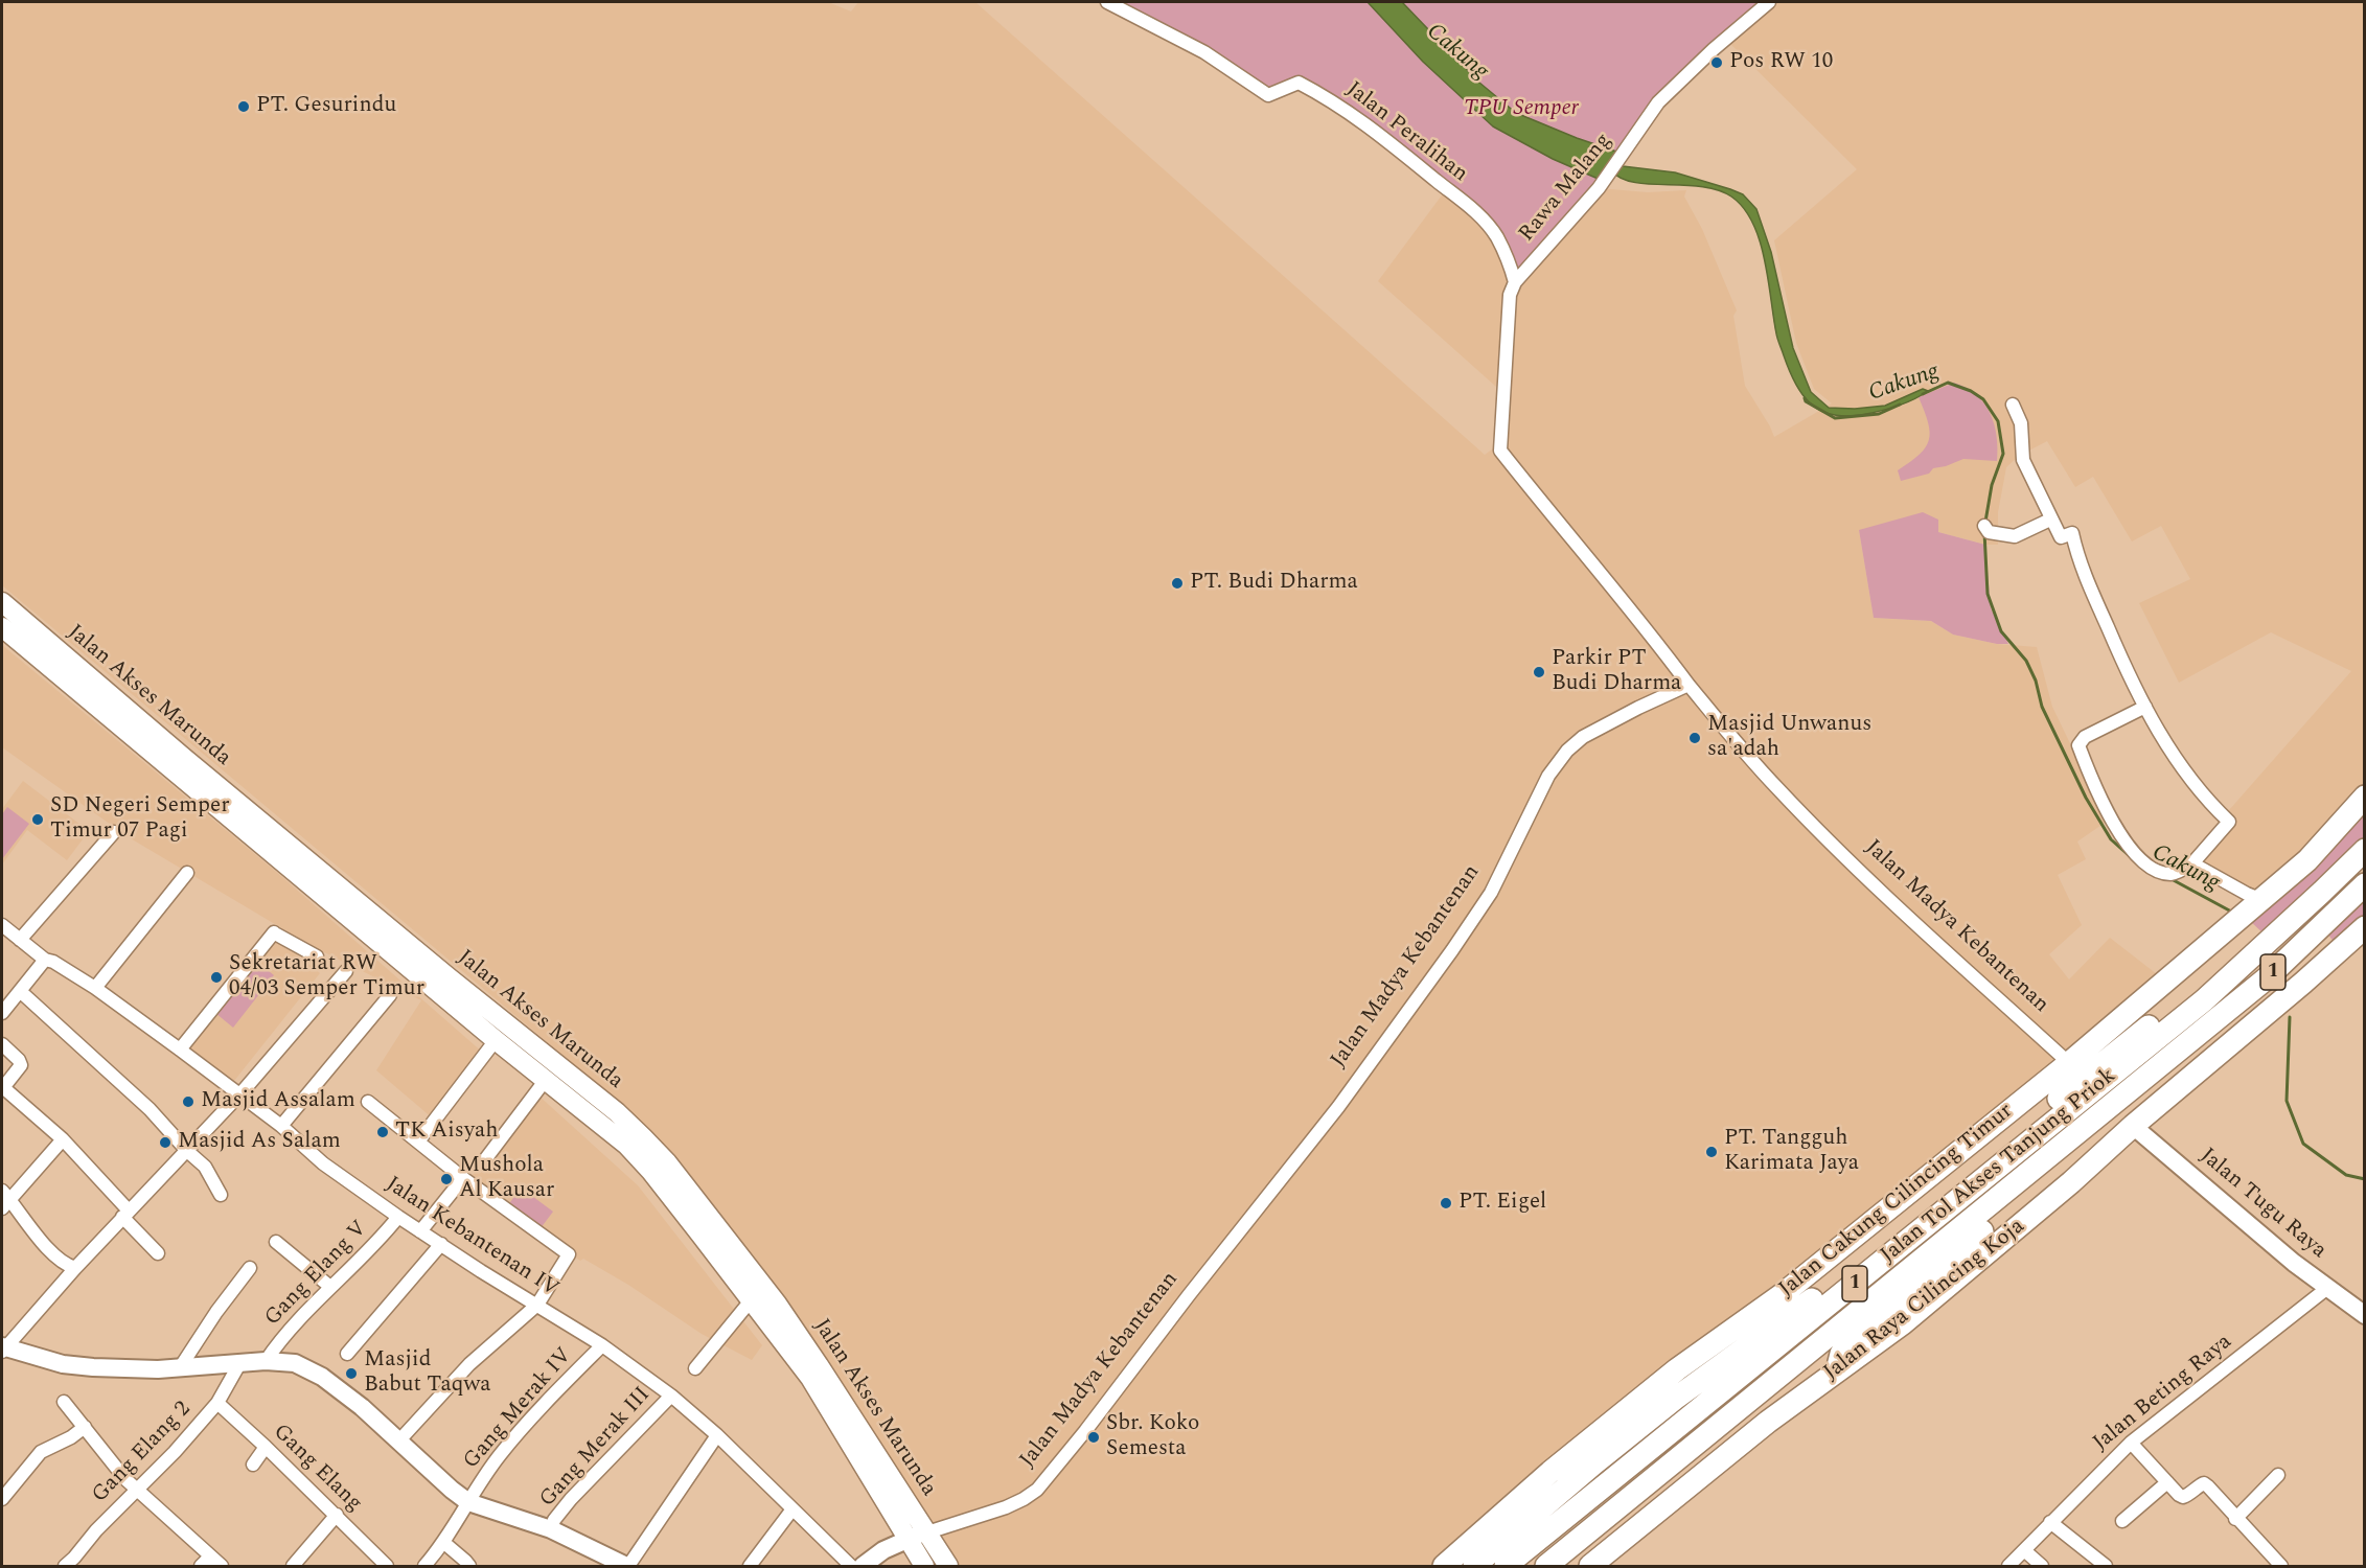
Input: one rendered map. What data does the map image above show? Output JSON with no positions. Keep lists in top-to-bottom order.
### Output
{
  "streets": {
    "highway": [
      "1",
      "Jalan Tol Akses Tanjung Priok",
      "Jalan Cakung Cilincing Timur",
      "Jalan Raya Cilincing Koja"
    ],
    "main road": ["Jalan Akses Marunda"],
    "street": [
      "Jalan Peralihan",
      "Rawa Malang",
      "Jalan Madya Kebantenan",
      "Jalan Tugu Raya",
      "Jalan Kebantenan IV",
      "Gang Elang V",
      "Jalan Beting Raya",
      "Gang Merak IV",
      "Gang Merak III",
      "Gang Elang 2",
      "Gang Elang"
    ]
  },
  "crossings": [
    ["Jalan Peralihan", "Rawa Malang"],
    ["Rawa Malang", "Jalan Madya Kebantenan"],
    ["Jalan Akses Marunda", "Jalan Madya Kebantenan"],
    ["Jalan Madya Kebantenan", "Jalan Cakung Cilincing Timur"],
    ["Jalan Tugu Raya", "Jalan Raya Cilincing Koja"],
    ["Jalan Tugu Raya", "Jalan Beting Raya"],
    ["Jalan Kebantenan IV", "Gang Elang V"],
    ["Jalan Kebantenan IV", "Gang Merak IV"],
    ["Jalan Kebantenan IV", "Gang Merak III"],
    ["Gang Elang 2", "Gang Elang"]
  ],
  "water": ["Cakung"],
  "parks": ["TPU Semper"],
  "places": [
    "Pos RW 10",
    "PT. Gesurindu",
    "PT. Budi Dharma",
    "Parkir PT Budi Dharma",
    "Masjid Unwanus sa'adah",
    "SD Negeri Semper Timur 07 Pagi",
    "Sekretariat RW 04/03 Semper Timur",
    "Masjid Assalam",
    "TK Aisyah",
    "Masjid As Salam",
    "PT. Tangguh Karimata Jaya",
    "Mushola Al Kausar",
    "PT. Eigel",
    "Masjid Babut Taqwa",
    "Sbr. Koko Semesta"
  ]
}
